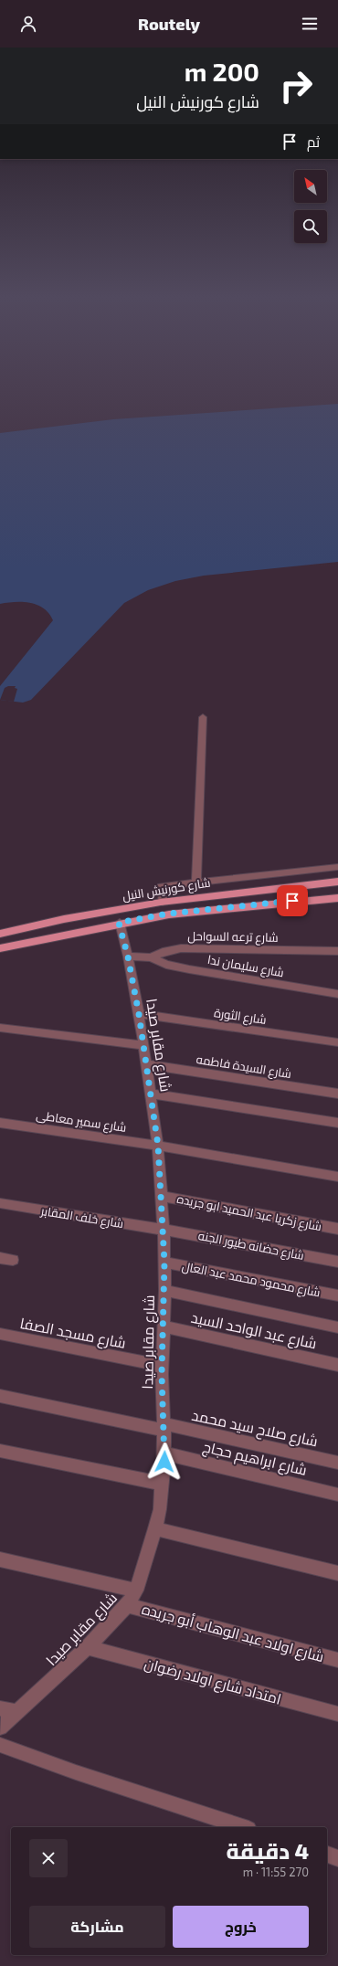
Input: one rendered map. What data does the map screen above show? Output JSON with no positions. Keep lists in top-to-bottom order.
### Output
{
  "streets": {
    "main road": ["شارع كورنيش النيل"],
    "street": [
      "شارع ترعه السواحل",
      "شارع سليمان ندا",
      "شارع الثورة",
      "شارع مقابر صيدا",
      "شارع السيدة فاطمه",
      "شارع سمير معاطى",
      "شارع زكريا عبد الحميد ابو جريده",
      "شارع خلف المقابر",
      "شارع حضانه طيور الجنه",
      "شارع محمود محمد عبد العال",
      "شارع عبد الواحد السيد",
      "شارع مسجد الصفا",
      "شارع صلاح سيد محمد",
      "شارع ابراهيم حجاج",
      "شارع اولاد عبد الوهاب أبو جريده",
      "امتداد شارع اولاد رضوان"
    ]
  },
  "crossings": [
    ["شارع ترعه السواحل", "شارع سليمان ندا"],
    ["شارع ترعه السواحل", "شارع مقابر صيدا"],
    ["شارع الثورة", "شارع مقابر صيدا"],
    ["شارع مقابر صيدا", "شارع السيدة فاطمه"],
    ["شارع مقابر صيدا", "شارع سمير معاطى"],
    ["شارع مقابر صيدا", "شارع زكريا عبد الحميد ابو جريده"],
    ["شارع مقابر صيدا", "شارع خلف المقابر"],
    ["شارع مقابر صيدا", "شارع حضانه طيور الجنه"],
    ["شارع مقابر صيدا", "شارع محمود محمد عبد العال"],
    ["شارع مقابر صيدا", "شارع عبد الواحد السيد"],
    ["شارع مقابر صيدا", "شارع مسجد الصفا"],
    ["شارع مقابر صيدا", "شارع صلاح سيد محمد"],
    ["شارع مقابر صيدا", "شارع ابراهيم حجاج"],
    ["شارع مقابر صيدا", "شارع اولاد عبد الوهاب أبو جريده"],
    ["شارع مقابر صيدا", "امتداد شارع اولاد رضوان"],
    ["شارع خلف المقابر", "شارع حضانه طيور الجنه"]
  ],
  "north": "top left",
  "page": {
    "header": "Routely",
    "turn": ["200 m", "شارع كورنيش النيل"],
    "then": "ثم",
    "heading": ["4 دقيقة", "270 m · 11:55"],
    "buttons": ["خروج", "مشاركة"]
  }
}
